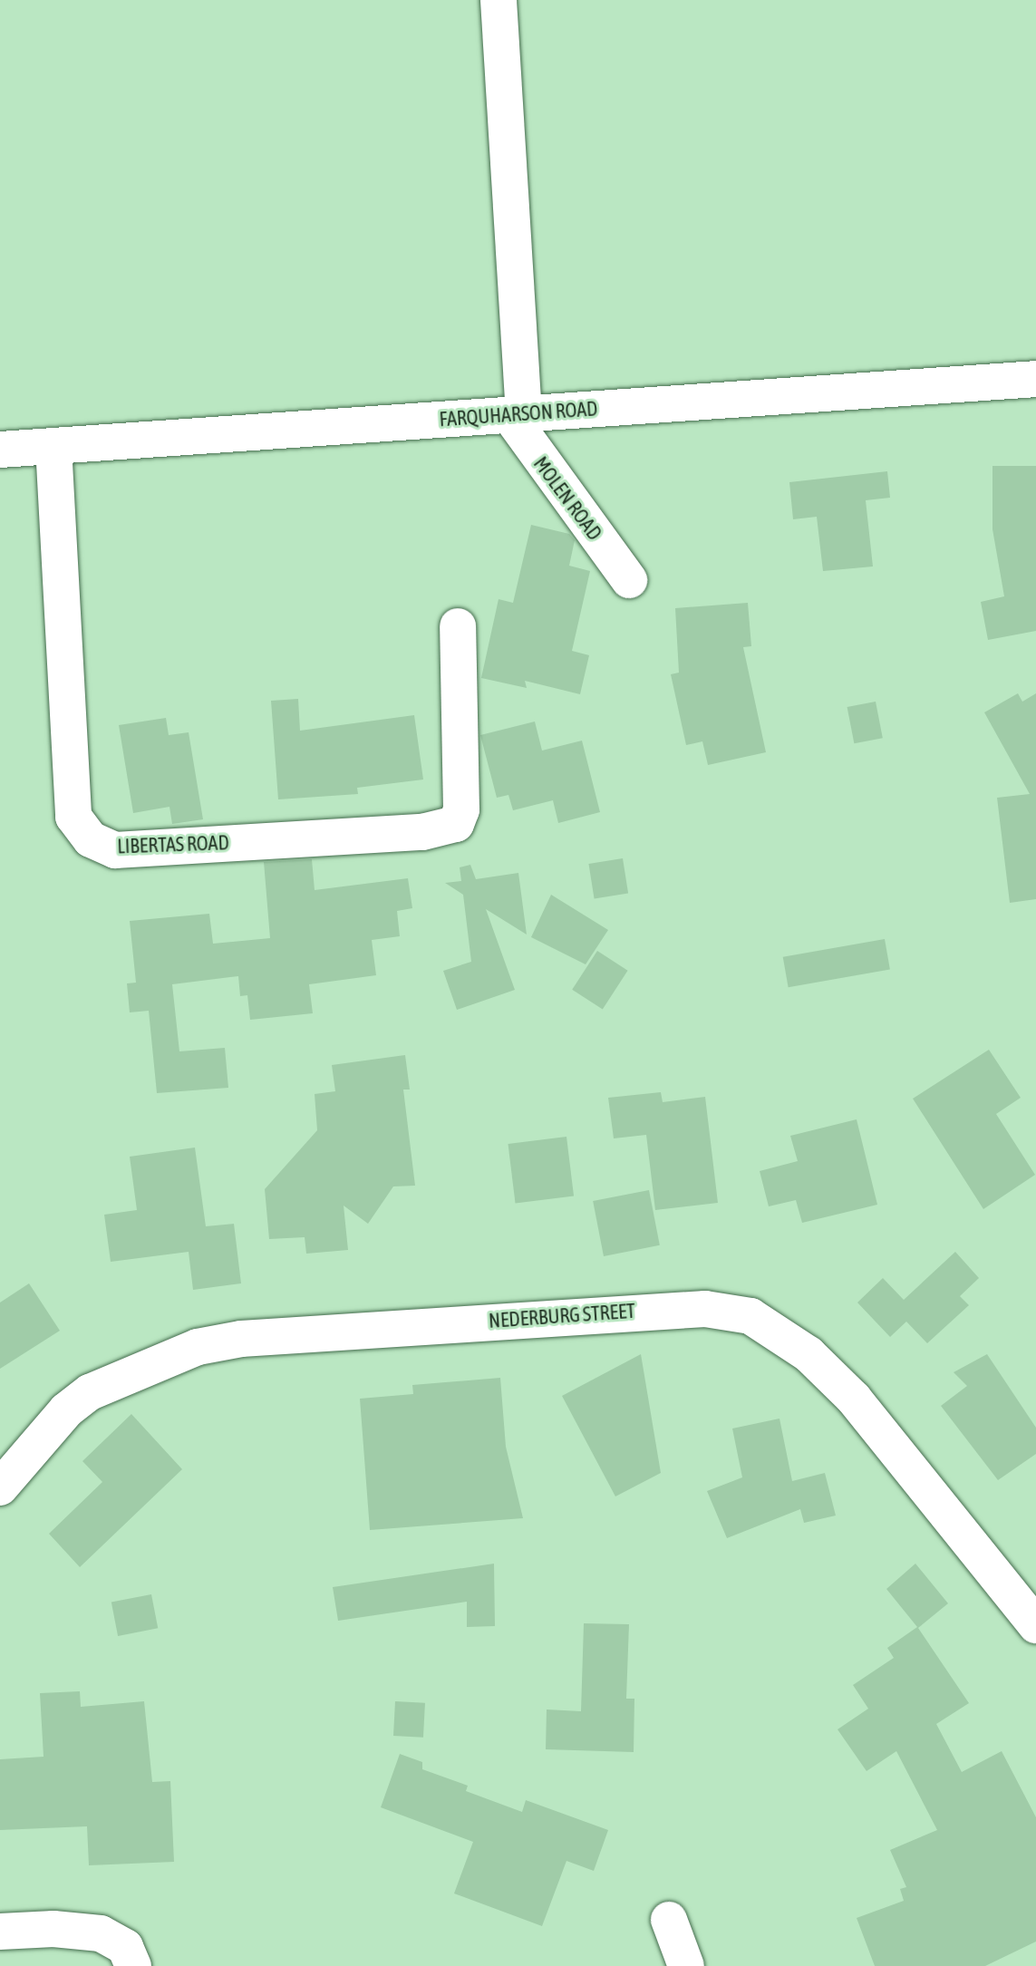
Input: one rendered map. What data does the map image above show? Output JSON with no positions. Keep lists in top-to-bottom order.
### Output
{
  "streets": {
    "street": [
      "FARQUHARSON ROAD",
      "MOLEN ROAD",
      "LIBERTAS ROAD",
      "NEDERBURG STREET"
    ]
  },
  "crossings": [
    ["FARQUHARSON ROAD", "MOLEN ROAD"],
    ["FARQUHARSON ROAD", "LIBERTAS ROAD"]
  ]
}
